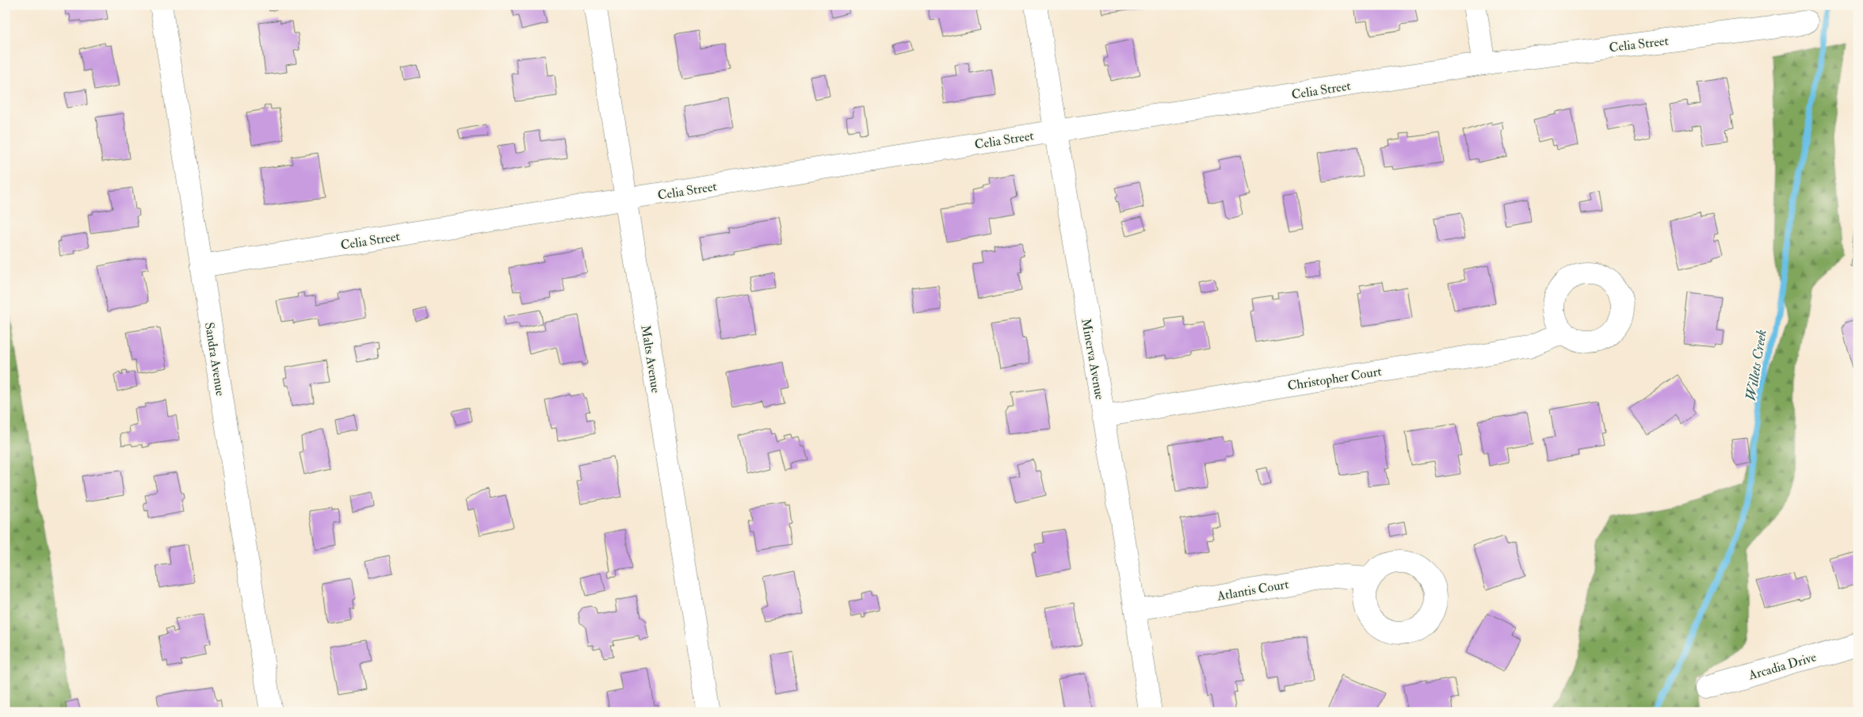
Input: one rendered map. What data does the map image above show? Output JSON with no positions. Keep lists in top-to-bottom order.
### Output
{
  "streets": {
    "street": [
      "Celia Street",
      "Sandra Avenue",
      "Malts Avenue",
      "Minerva Avenue",
      "Christopher Court",
      "Atlantis Court",
      "Arcadia Drive"
    ]
  },
  "crossings": [
    ["Celia Street", "Sandra Avenue"],
    ["Celia Street", "Malts Avenue"],
    ["Celia Street", "Minerva Avenue"],
    ["Minerva Avenue", "Christopher Court"],
    ["Minerva Avenue", "Atlantis Court"]
  ],
  "water": ["Willets Creek"]
}
